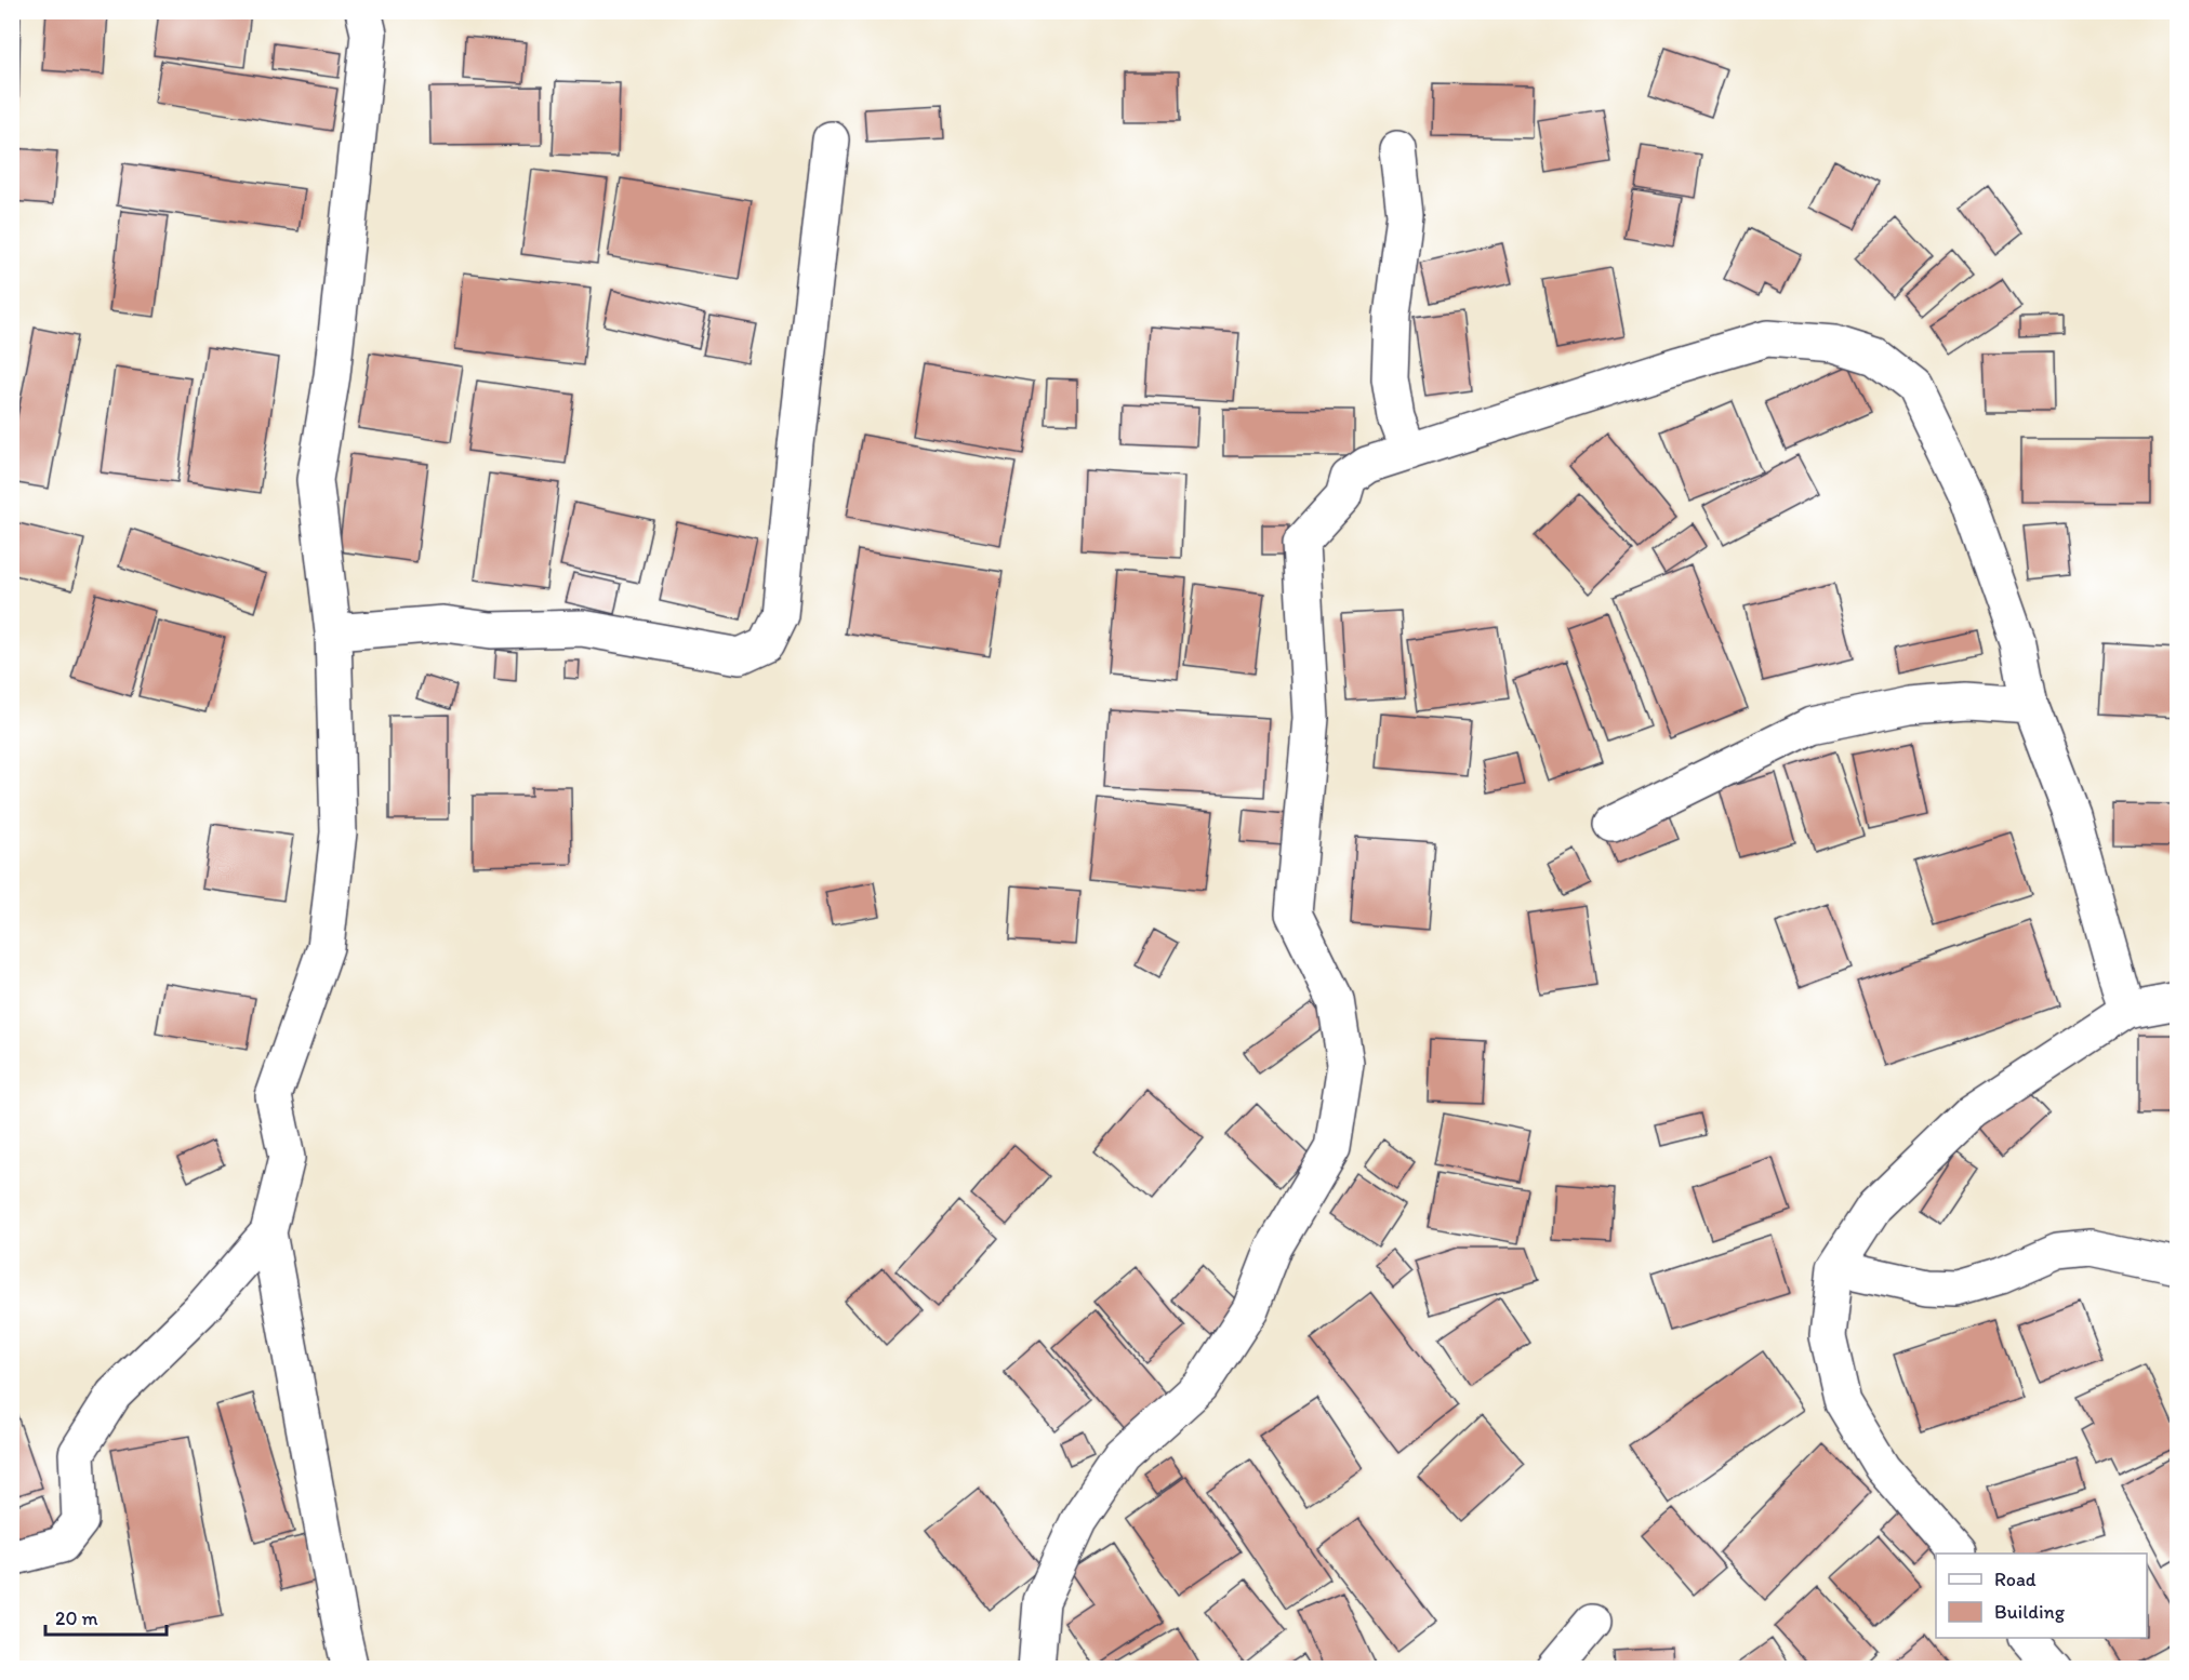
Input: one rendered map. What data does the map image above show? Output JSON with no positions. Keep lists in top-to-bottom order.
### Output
{
  "legend": ["Road", "Building"],
  "scale_bar": "20 m"
}
